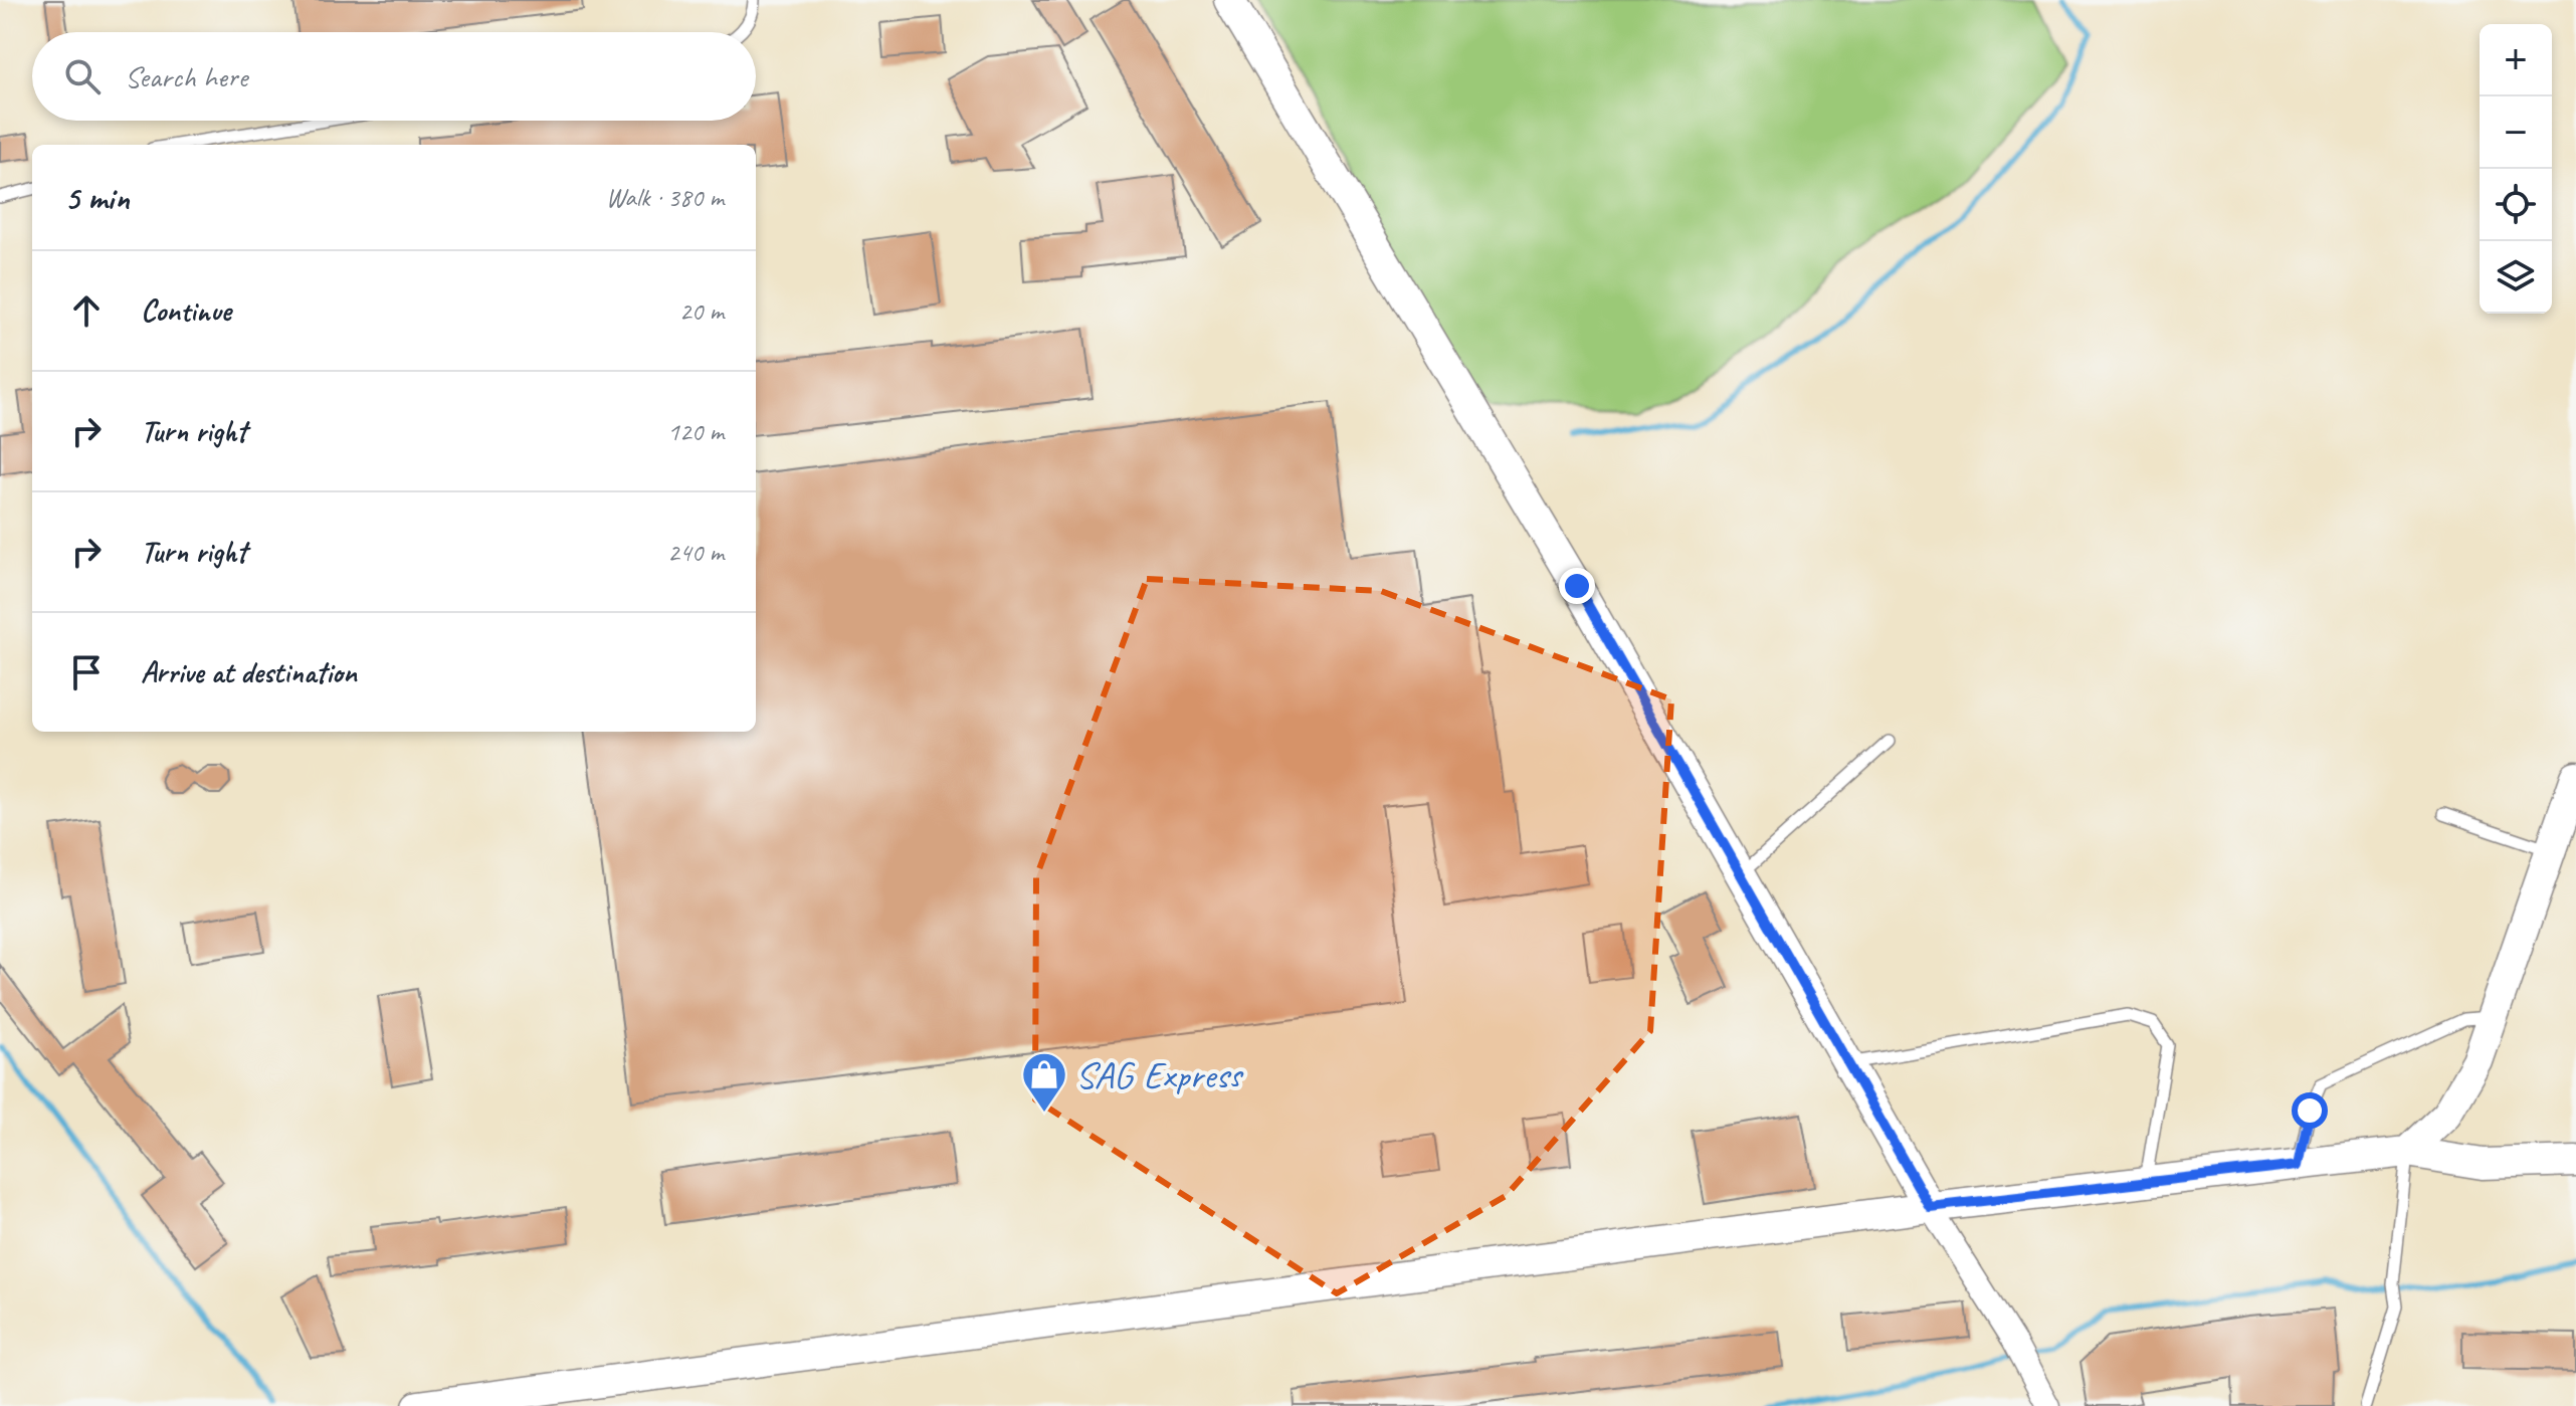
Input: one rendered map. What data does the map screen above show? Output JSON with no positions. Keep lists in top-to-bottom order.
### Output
{
  "places": {
    "shop": ["SAG Express"]
  },
  "page": {
    "map_buttons": ["+", "−"],
    "search": "Search here",
    "heading": ["5 min", "Walk · 380 m"],
    "list": [
      ["Continue", "20 m"],
      ["Turn right", "120 m"],
      ["Turn right", "240 m"],
      "Arrive at destination"
    ]
  }
}
